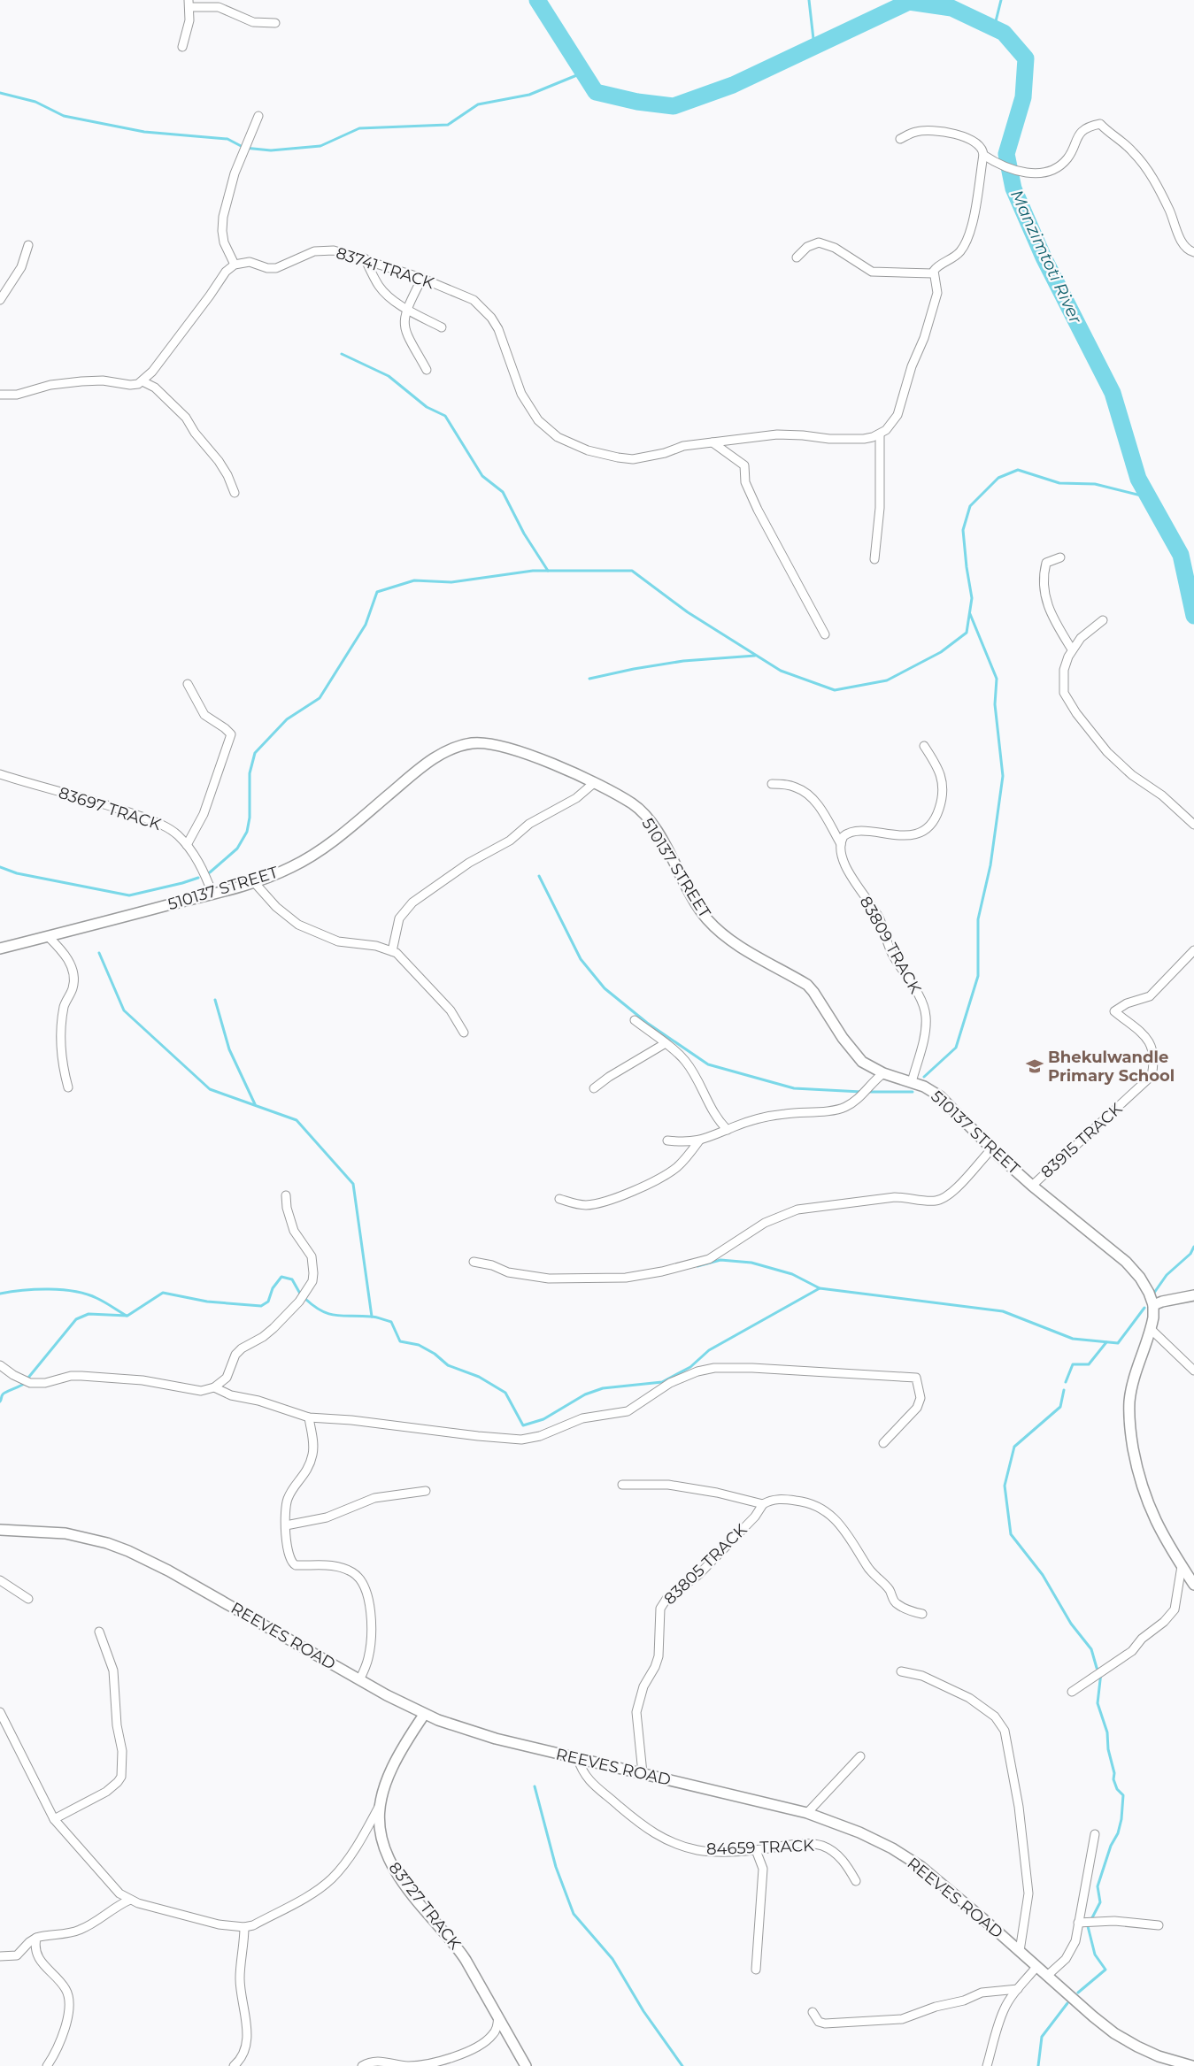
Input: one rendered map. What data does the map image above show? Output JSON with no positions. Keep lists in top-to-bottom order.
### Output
{
  "streets": {
    "street": [
      "83741 TRACK",
      "83697 TRACK",
      "510137 STREET",
      "83809 TRACK",
      "83915 TRACK",
      "83805 TRACK",
      "REEVES ROAD",
      "84659 TRACK",
      "83727 TRACK"
    ]
  },
  "crossings": [
    ["83697 TRACK", "510137 STREET"],
    ["510137 STREET", "83809 TRACK"],
    ["510137 STREET", "83915 TRACK"],
    ["83805 TRACK", "REEVES ROAD"],
    ["REEVES ROAD", "84659 TRACK"],
    ["REEVES ROAD", "83727 TRACK"]
  ],
  "water": ["Manzimtoti River"],
  "places": {
    "school or university": ["Bhekulwandle Primary School"]
  }
}
